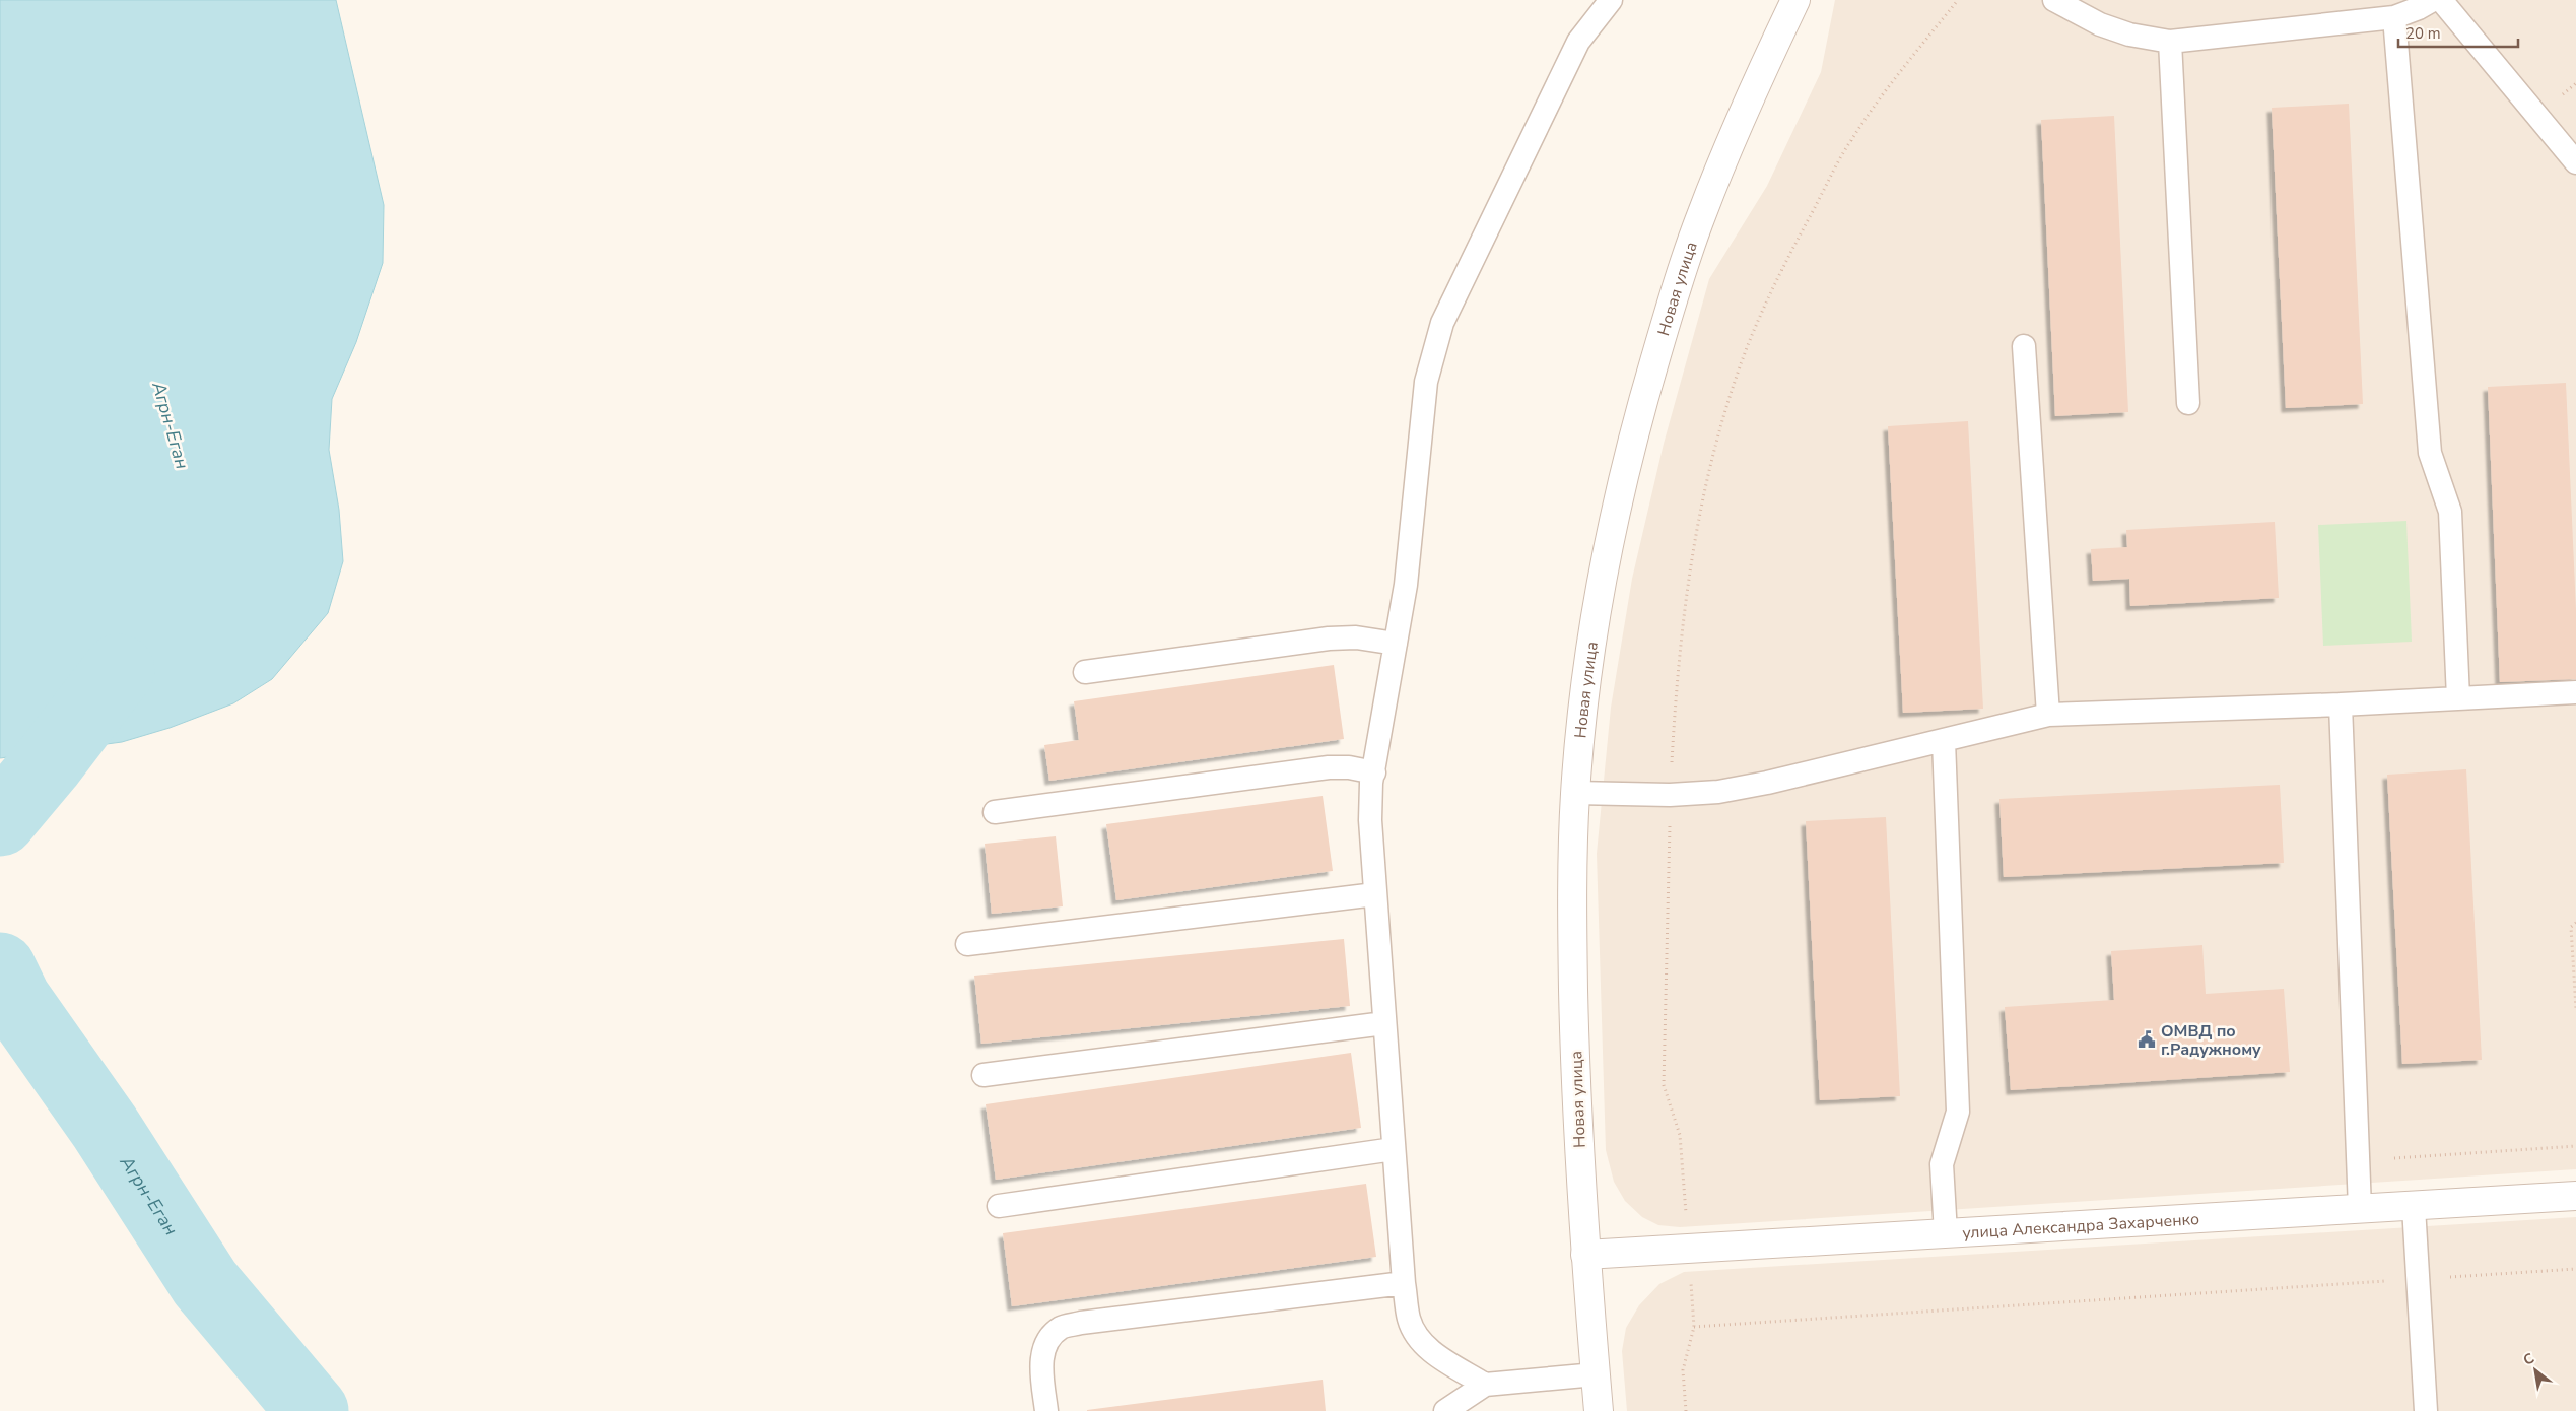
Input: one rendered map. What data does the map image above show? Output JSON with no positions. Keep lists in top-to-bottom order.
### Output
{
  "streets": {
    "street": ["Новая улица", "улица Александра Захарченко"]
  },
  "crossings": [
    ["Новая улица", "улица Александра Захарченко"]
  ],
  "water": ["Агрн-Еган"],
  "places": {
    "public building": ["ОМВД по г.Радужному"]
  },
  "scale_bar": "20 m",
  "north": "top left"
}
